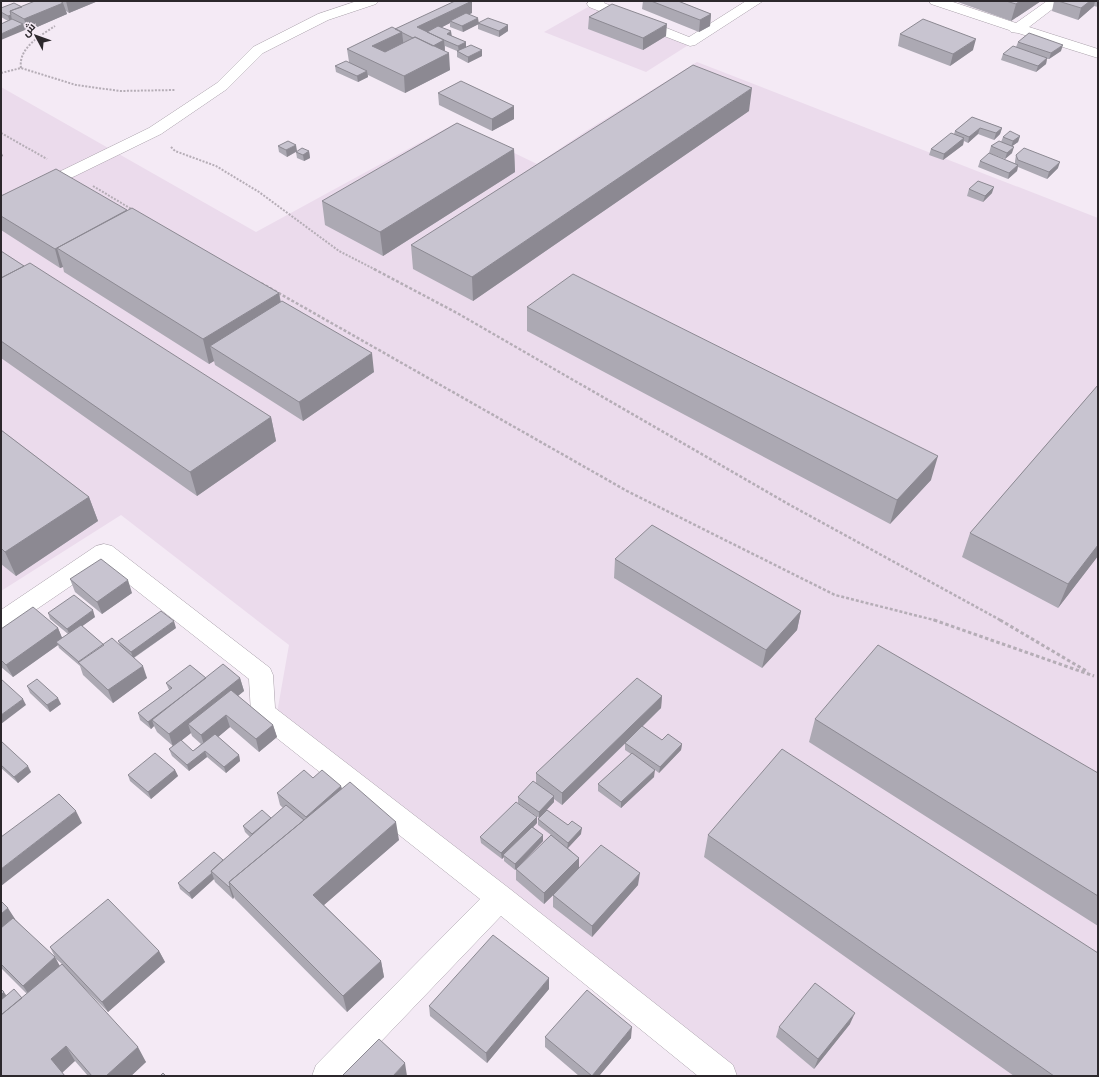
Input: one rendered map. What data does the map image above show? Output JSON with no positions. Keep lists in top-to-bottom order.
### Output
{
  "north": "top left"
}
